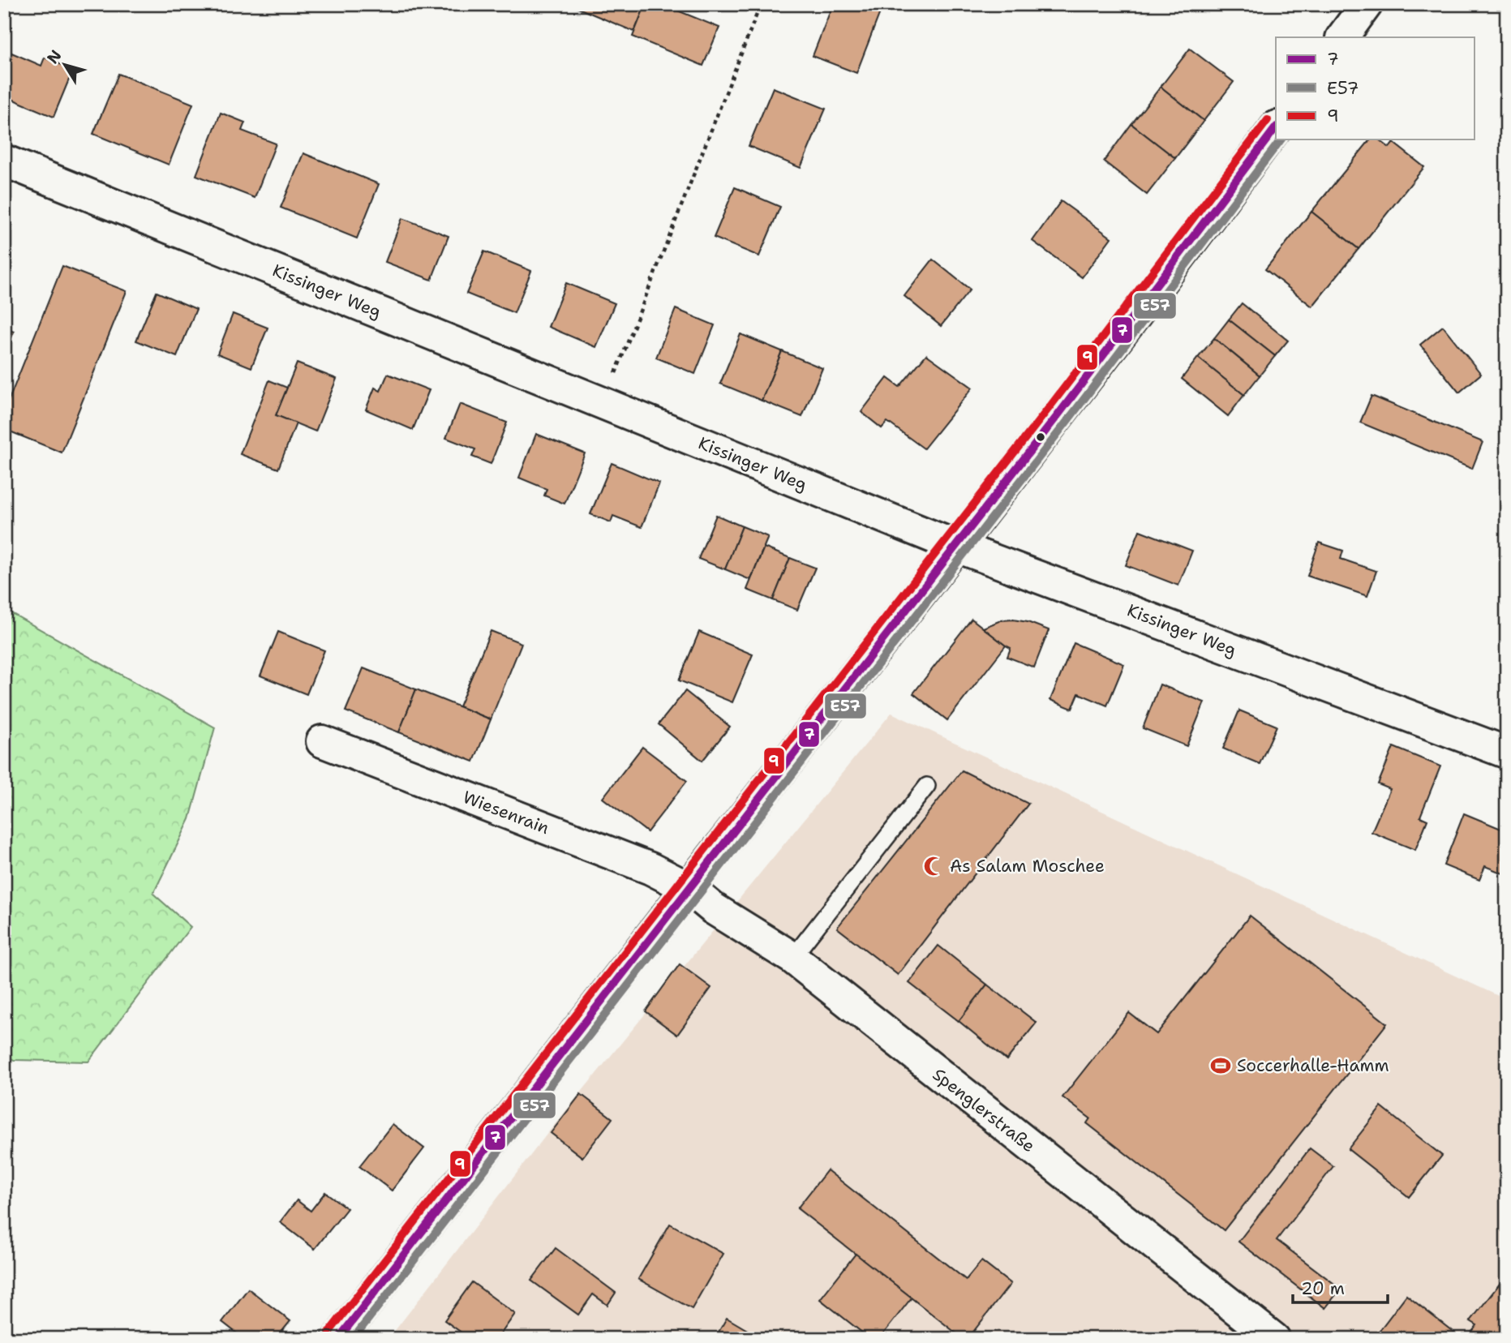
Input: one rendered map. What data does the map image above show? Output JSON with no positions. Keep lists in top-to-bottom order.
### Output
{
  "streets": {
    "street": ["Kissinger Weg", "Wiesenrain", "Spenglerstraße"]
  },
  "crossings": [
    ["Wiesenrain", "Spenglerstraße"]
  ],
  "places": {
    "mosque": ["As Salam Moschee"],
    "sports": ["Soccerhalle-Hamm"]
  },
  "lines": ["transit line 9", "transit line 7", "transit line E57"],
  "legend": ["7", "E57", "9"],
  "scale_bar": "20 m",
  "north": "top left"
}
